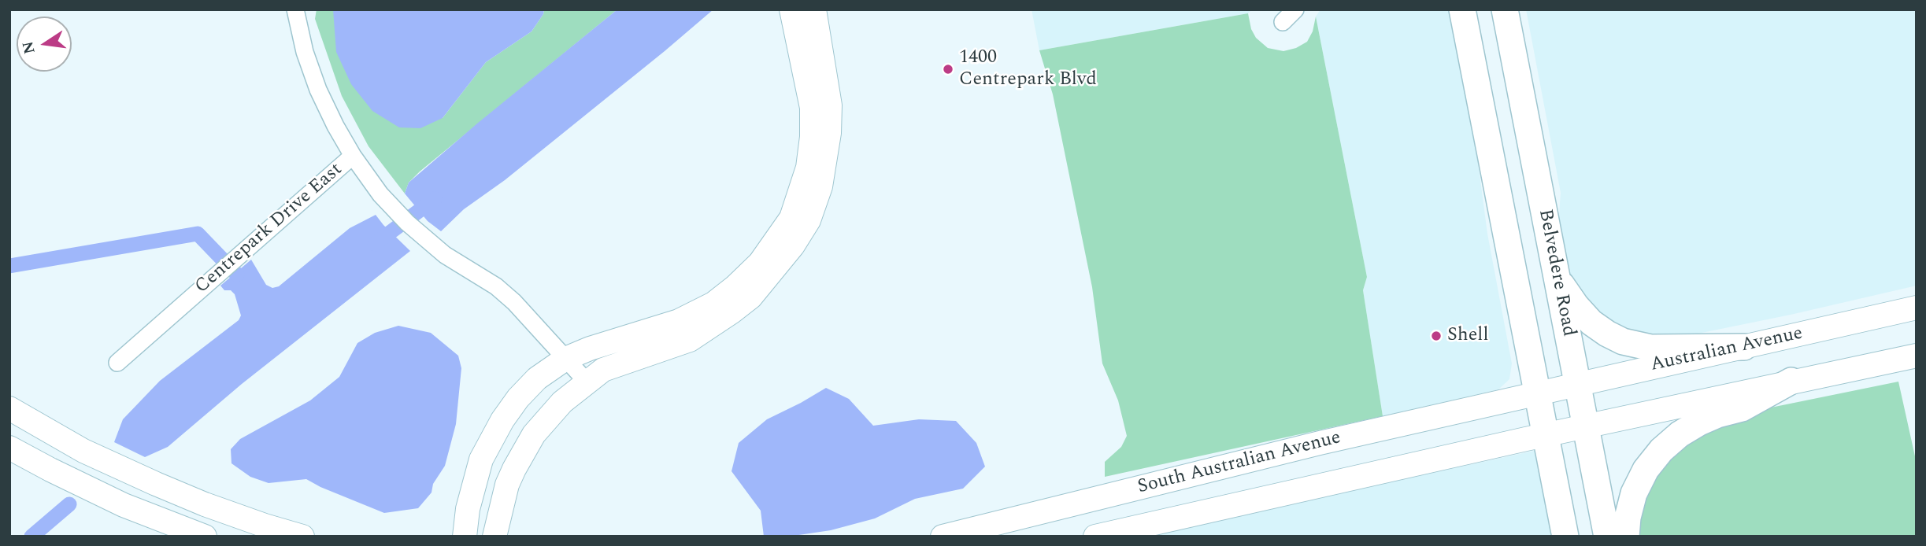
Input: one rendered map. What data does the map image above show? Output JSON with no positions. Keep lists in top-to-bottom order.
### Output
{
  "streets": {
    "main road": ["Belvedere Road", "Australian Avenue", "South Australian Avenue"],
    "street": ["Centrepark Drive East"]
  },
  "crossings": [
    ["Belvedere Road", "Australian Avenue"],
    ["Australian Avenue", "South Australian Avenue"]
  ],
  "places": ["1400 Centrepark Blvd", "Shell"],
  "north": "left"
}
